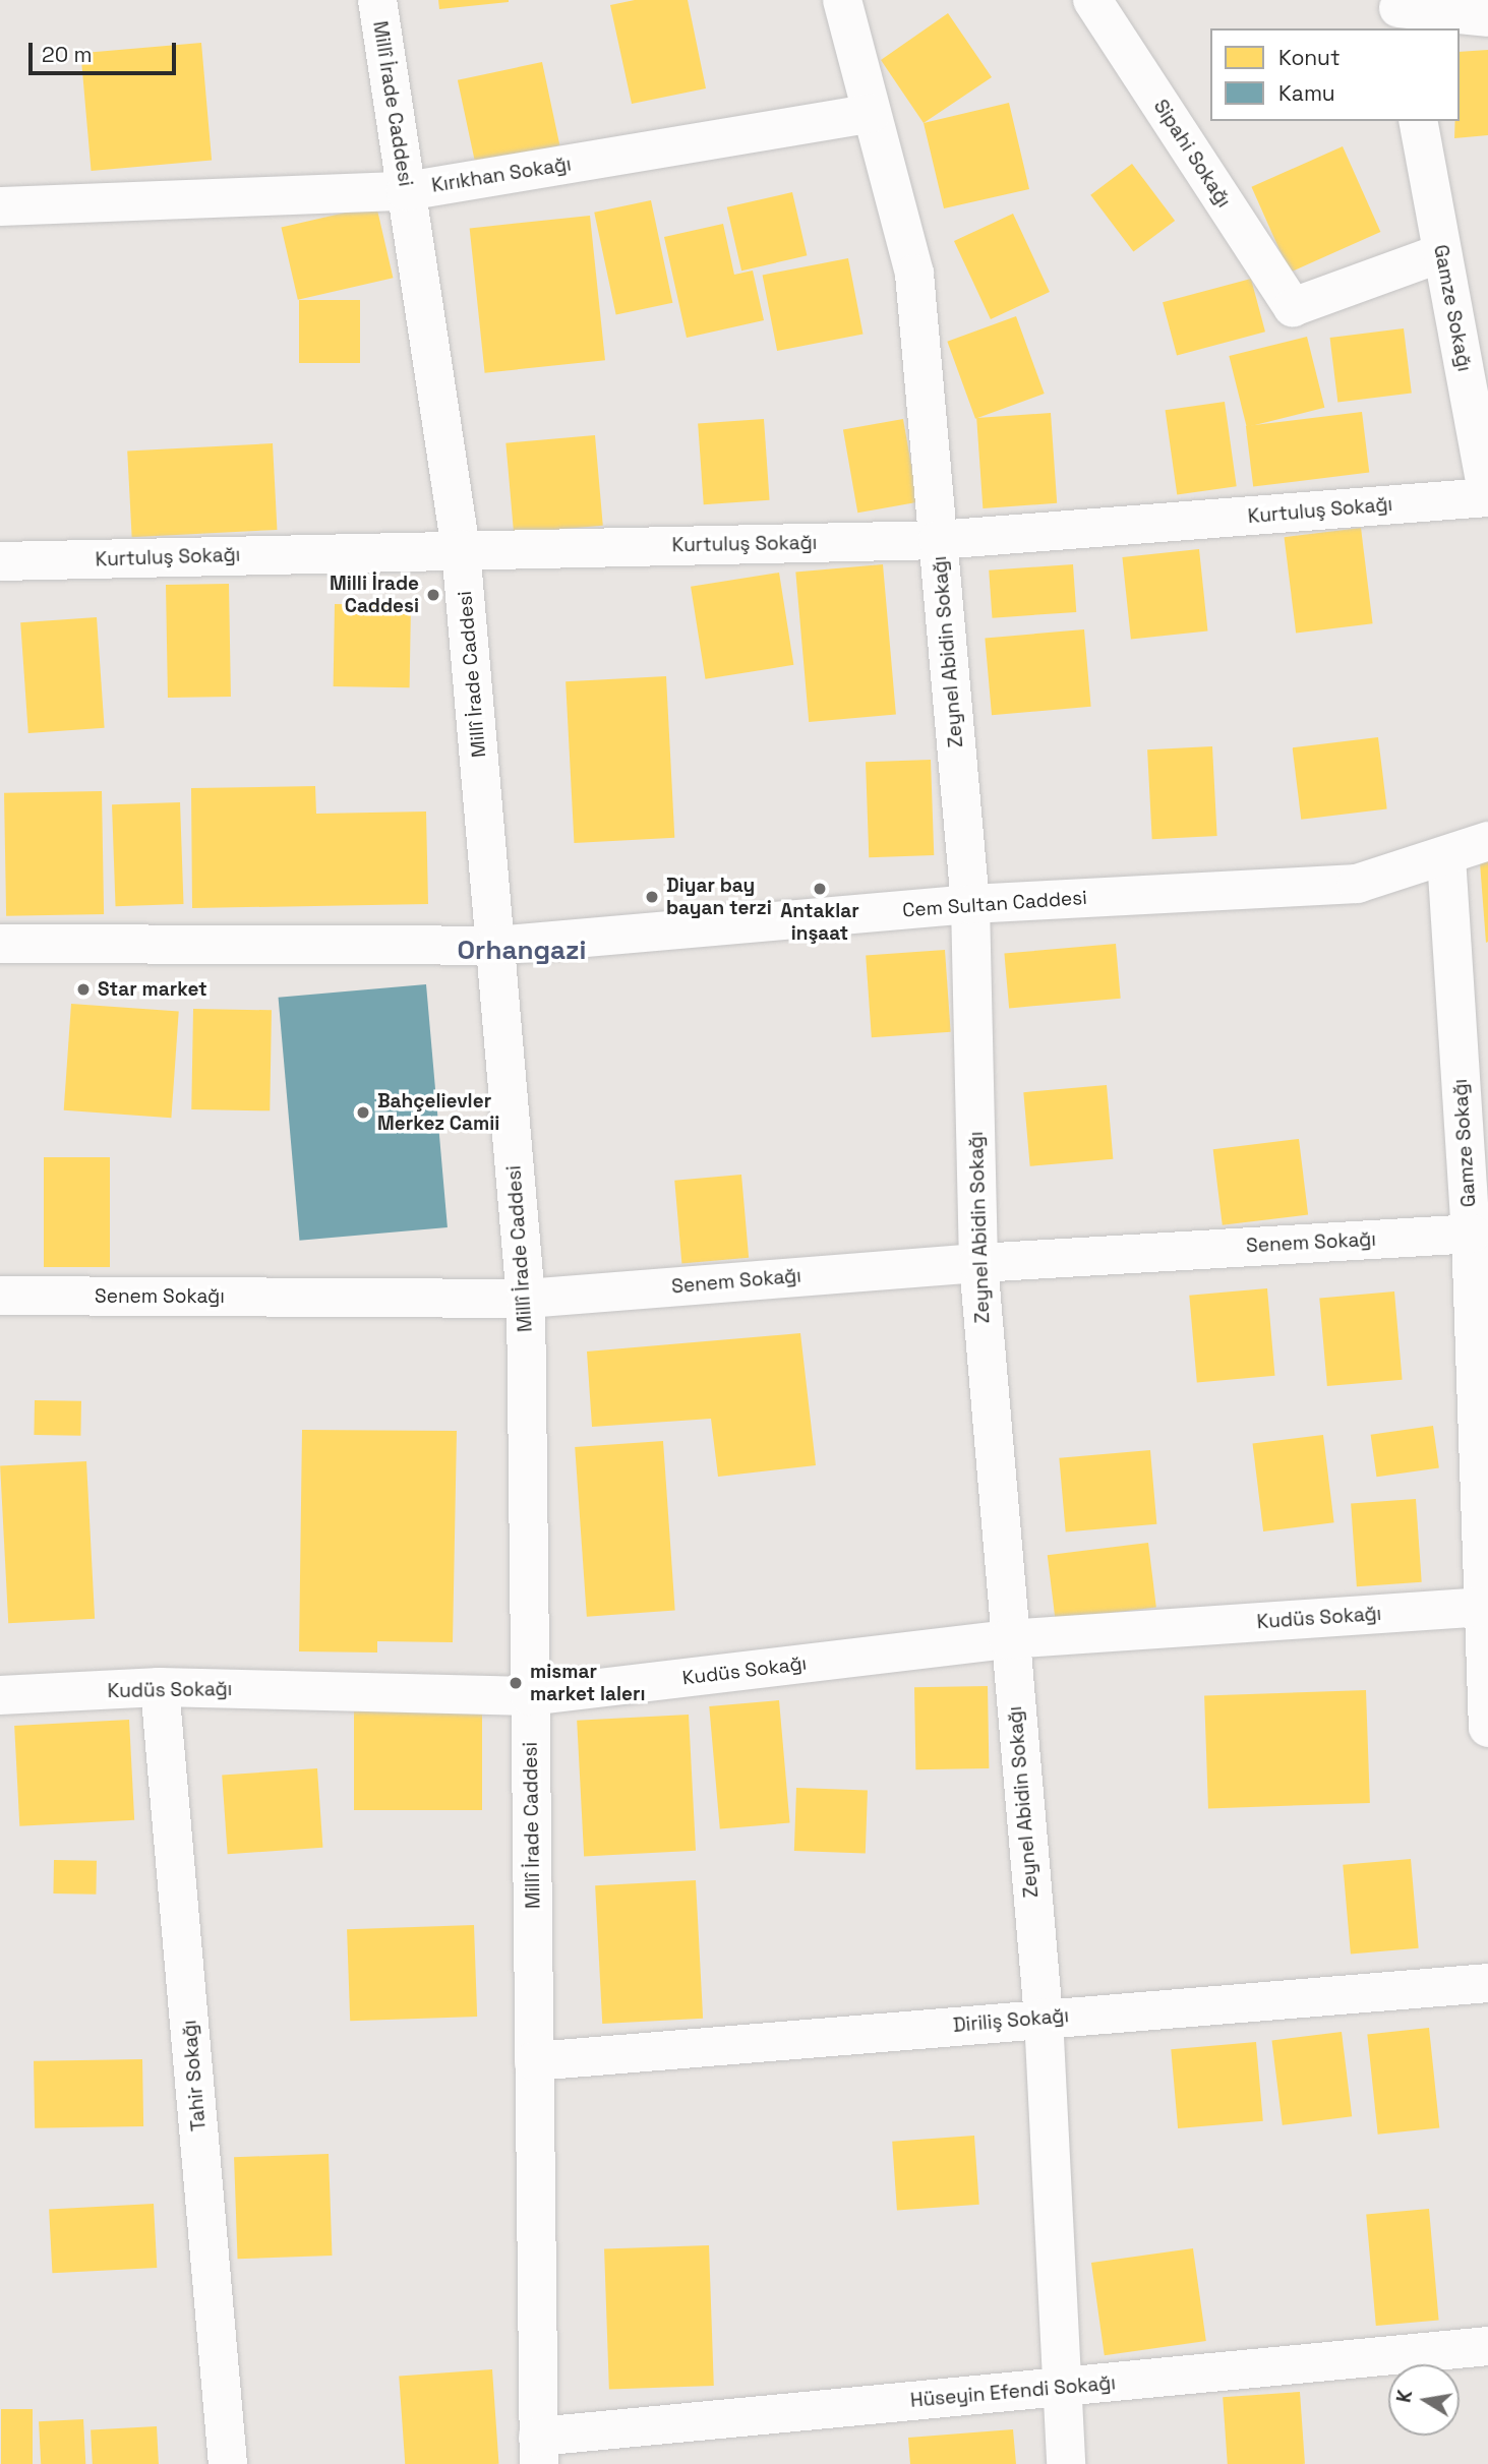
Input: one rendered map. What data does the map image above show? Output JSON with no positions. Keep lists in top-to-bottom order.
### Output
{
  "streets": {
    "street": [
      "Millî İrade Caddesi",
      "Sipahi Sokağı",
      "Kırıkhan Sokağı",
      "Gamze Sokağı",
      "Kurtuluş Sokağı",
      "Zeynel Abidin Sokağı",
      "Cem Sultan Caddesi",
      "Senem Sokağı",
      "Kudüs Sokağı",
      "Diriliş Sokağı",
      "Tahir Sokağı",
      "Hüseyin Efendi Sokağı"
    ]
  },
  "crossings": [
    ["Millî İrade Caddesi", "Kırıkhan Sokağı"],
    ["Millî İrade Caddesi", "Kurtuluş Sokağı"],
    ["Millî İrade Caddesi", "Cem Sultan Caddesi"],
    ["Millî İrade Caddesi", "Senem Sokağı"],
    ["Millî İrade Caddesi", "Kudüs Sokağı"],
    ["Millî İrade Caddesi", "Diriliş Sokağı"],
    ["Millî İrade Caddesi", "Hüseyin Efendi Sokağı"],
    ["Sipahi Sokağı", "Gamze Sokağı"],
    ["Kırıkhan Sokağı", "Zeynel Abidin Sokağı"],
    ["Gamze Sokağı", "Kurtuluş Sokağı"],
    ["Gamze Sokağı", "Cem Sultan Caddesi"],
    ["Gamze Sokağı", "Senem Sokağı"],
    ["Gamze Sokağı", "Kudüs Sokağı"],
    ["Kurtuluş Sokağı", "Zeynel Abidin Sokağı"],
    ["Zeynel Abidin Sokağı", "Cem Sultan Caddesi"],
    ["Zeynel Abidin Sokağı", "Senem Sokağı"],
    ["Zeynel Abidin Sokağı", "Kudüs Sokağı"],
    ["Zeynel Abidin Sokağı", "Diriliş Sokağı"],
    ["Zeynel Abidin Sokağı", "Hüseyin Efendi Sokağı"],
    ["Kudüs Sokağı", "Tahir Sokağı"]
  ],
  "districts": ["Orhangazi"],
  "places": [
    "Milli İrade Caddesi",
    "Antaklar inşaat",
    "Diyar bay bayan terzi",
    "Star market",
    "Bahçelievler Merkez Camii",
    "mismar market lalerı"
  ],
  "legend": ["Konut", "Kamu"],
  "scale_bar": "20 m",
  "north": "left"
}
